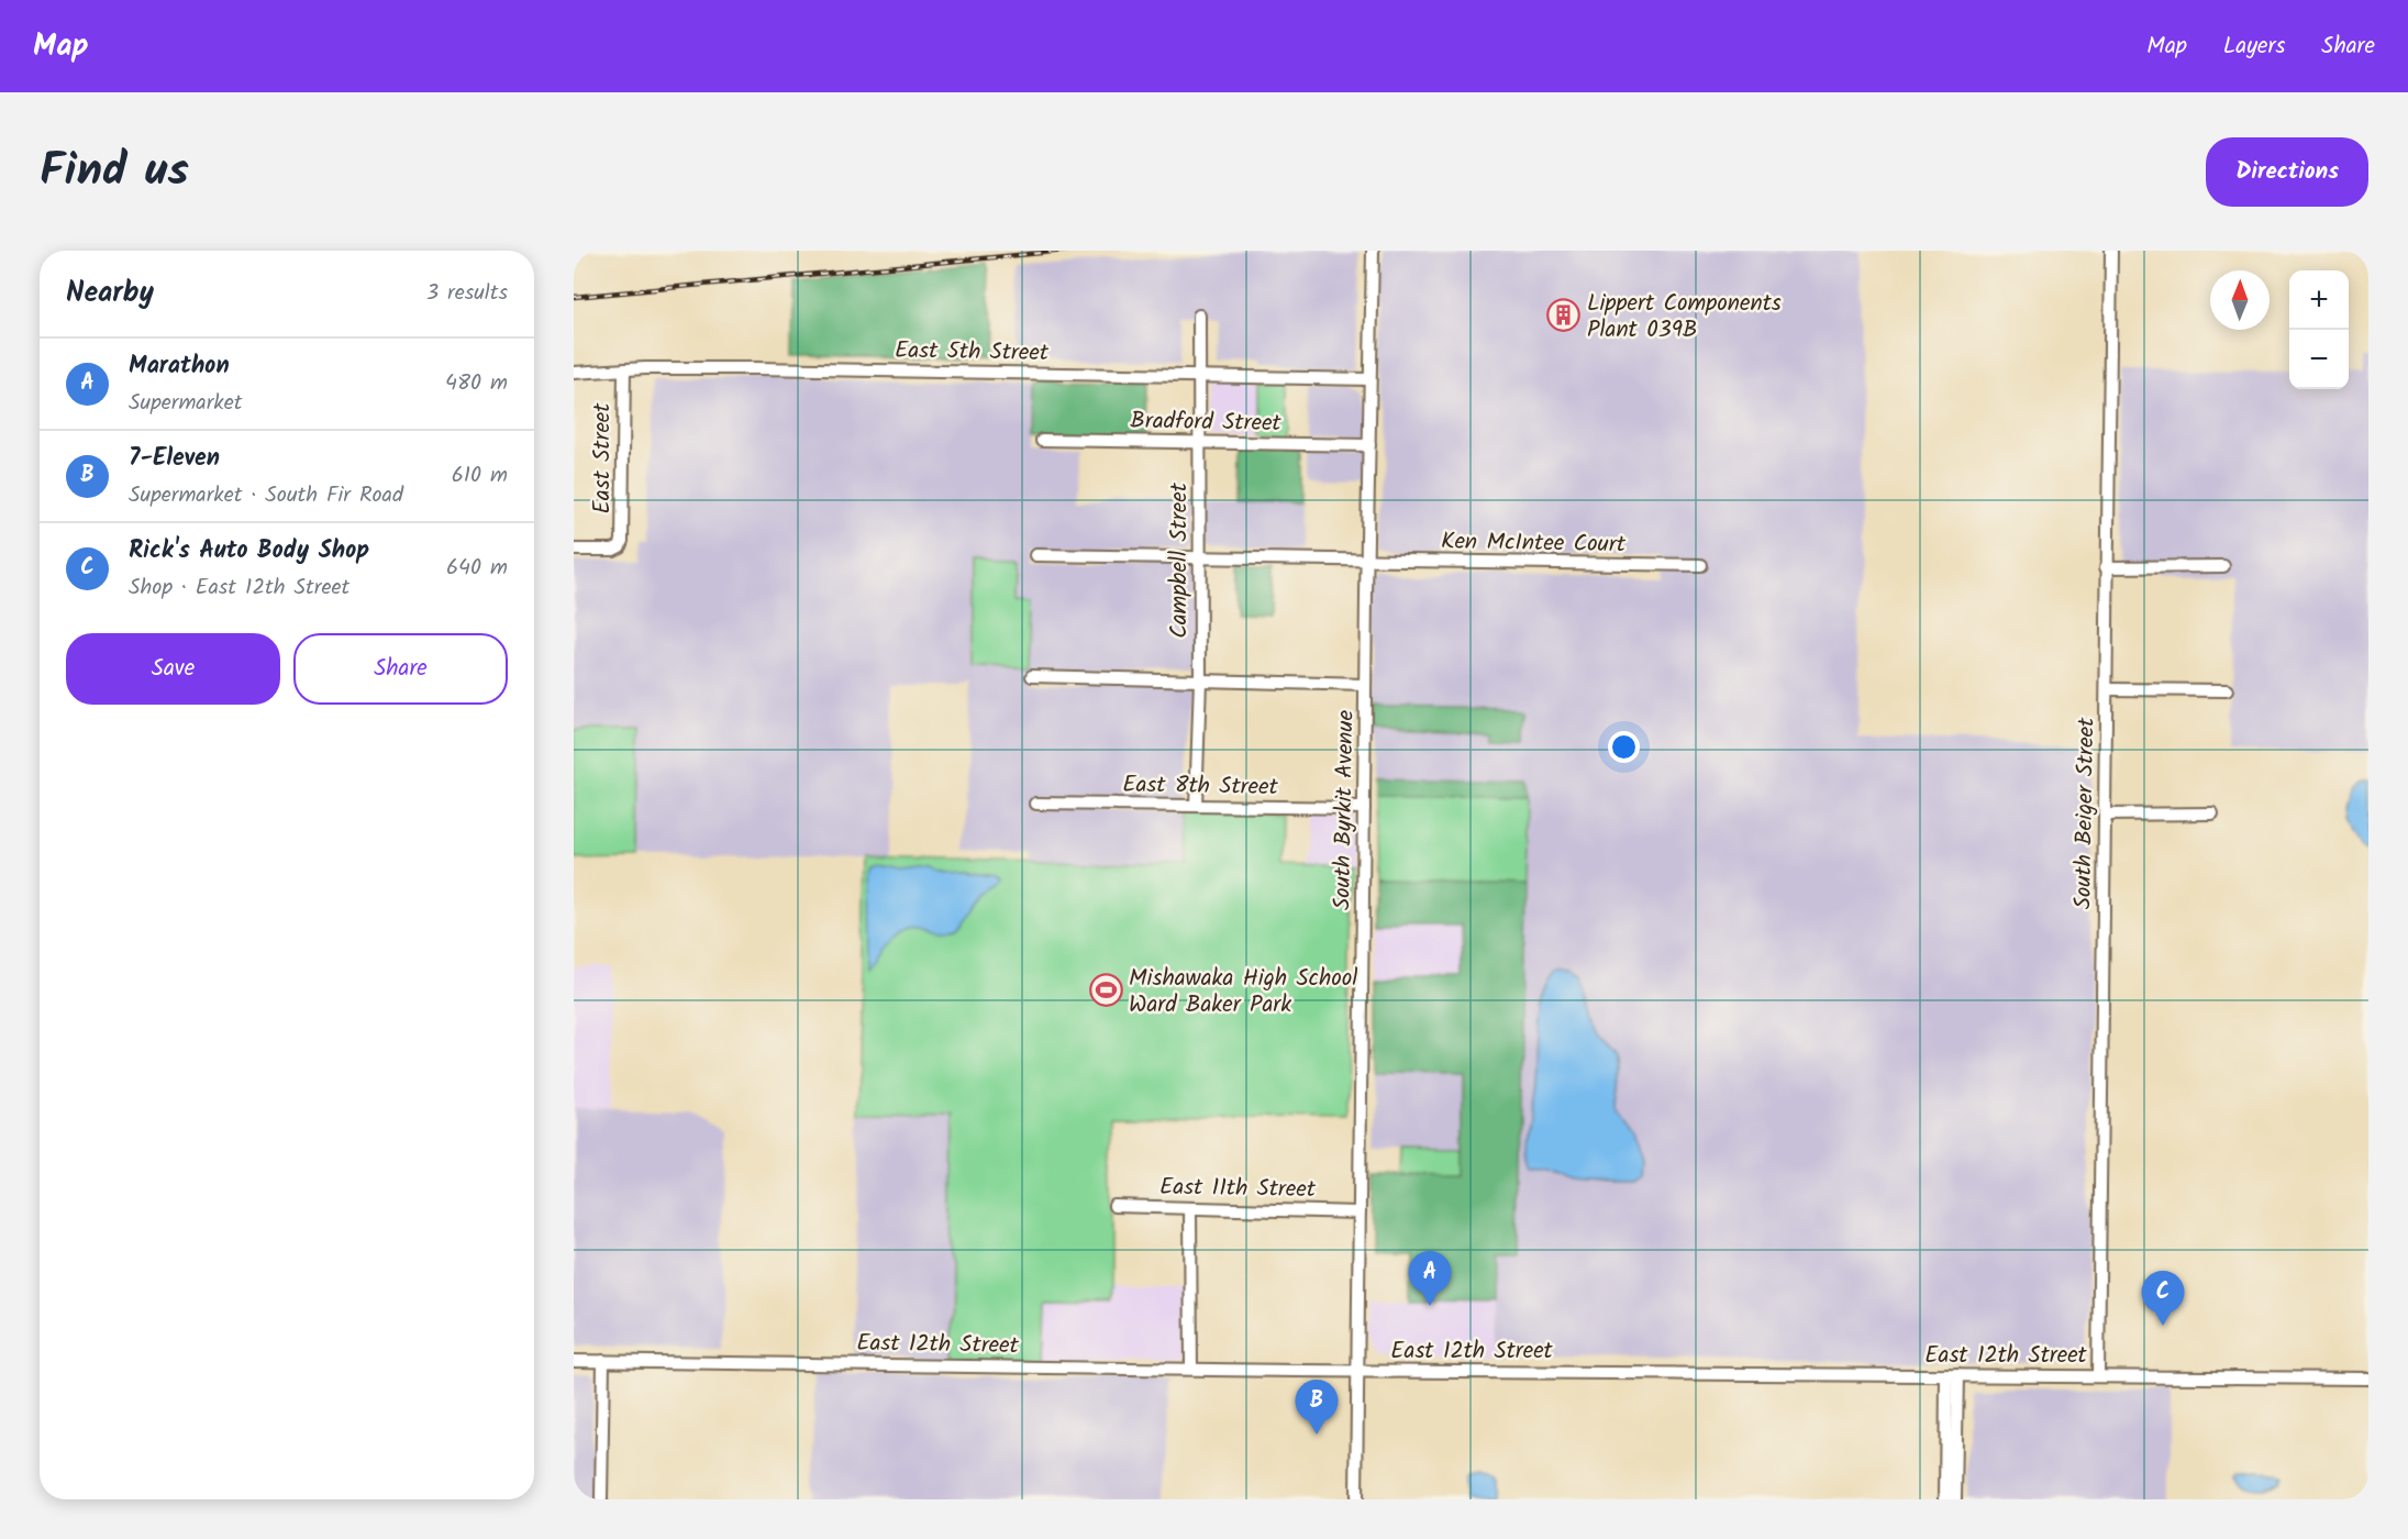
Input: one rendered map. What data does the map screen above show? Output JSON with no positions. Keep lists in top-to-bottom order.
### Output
{
  "streets": {
    "street": [
      "East 5th Street",
      "Bradford Street",
      "East Street",
      "Ken McIntee Court",
      "Campbell Street",
      "East 8th Street",
      "South Byrkit Avenue",
      "South Beiger Street",
      "East 11th Street",
      "East 12th Street"
    ]
  },
  "crossings": [
    ["East 5th Street", "East Street"],
    ["East 5th Street", "Campbell Street"],
    ["East 5th Street", "South Byrkit Avenue"],
    ["Bradford Street", "Campbell Street"],
    ["Bradford Street", "South Byrkit Avenue"],
    ["Ken McIntee Court", "Campbell Street"],
    ["Ken McIntee Court", "South Byrkit Avenue"],
    ["Campbell Street", "East 8th Street"],
    ["East 8th Street", "South Byrkit Avenue"],
    ["South Byrkit Avenue", "East 11th Street"],
    ["South Byrkit Avenue", "East 12th Street"],
    ["South Beiger Street", "East 12th Street"]
  ],
  "places": {
    "building": ["Lippert Components Plant 039B"],
    "sports": ["Mishawaka High School Ward Baker Park"]
  },
  "north": "top",
  "page": {
    "header": "Map",
    "nav": ["Map", "Layers", "Share"],
    "title": "Find us",
    "buttons": [
      "Directions",
      ["Save", "Share"]
    ],
    "heading": ["Nearby", "3 results"],
    "map_buttons": ["+", "−"],
    "list": [
      {
        "mark": "A",
        "name": "Marathon",
        "note": "Supermarket",
        "value": "480 m"
      },
      {
        "mark": "B",
        "name": "7-Eleven",
        "note": "Supermarket · South Fir Road",
        "value": "610 m"
      },
      {
        "mark": "C",
        "name": "Rick's Auto Body Shop",
        "note": "Shop · East 12th Street",
        "value": "640 m"
      }
    ],
    "pins": ["A", "C", "B"]
  }
}
